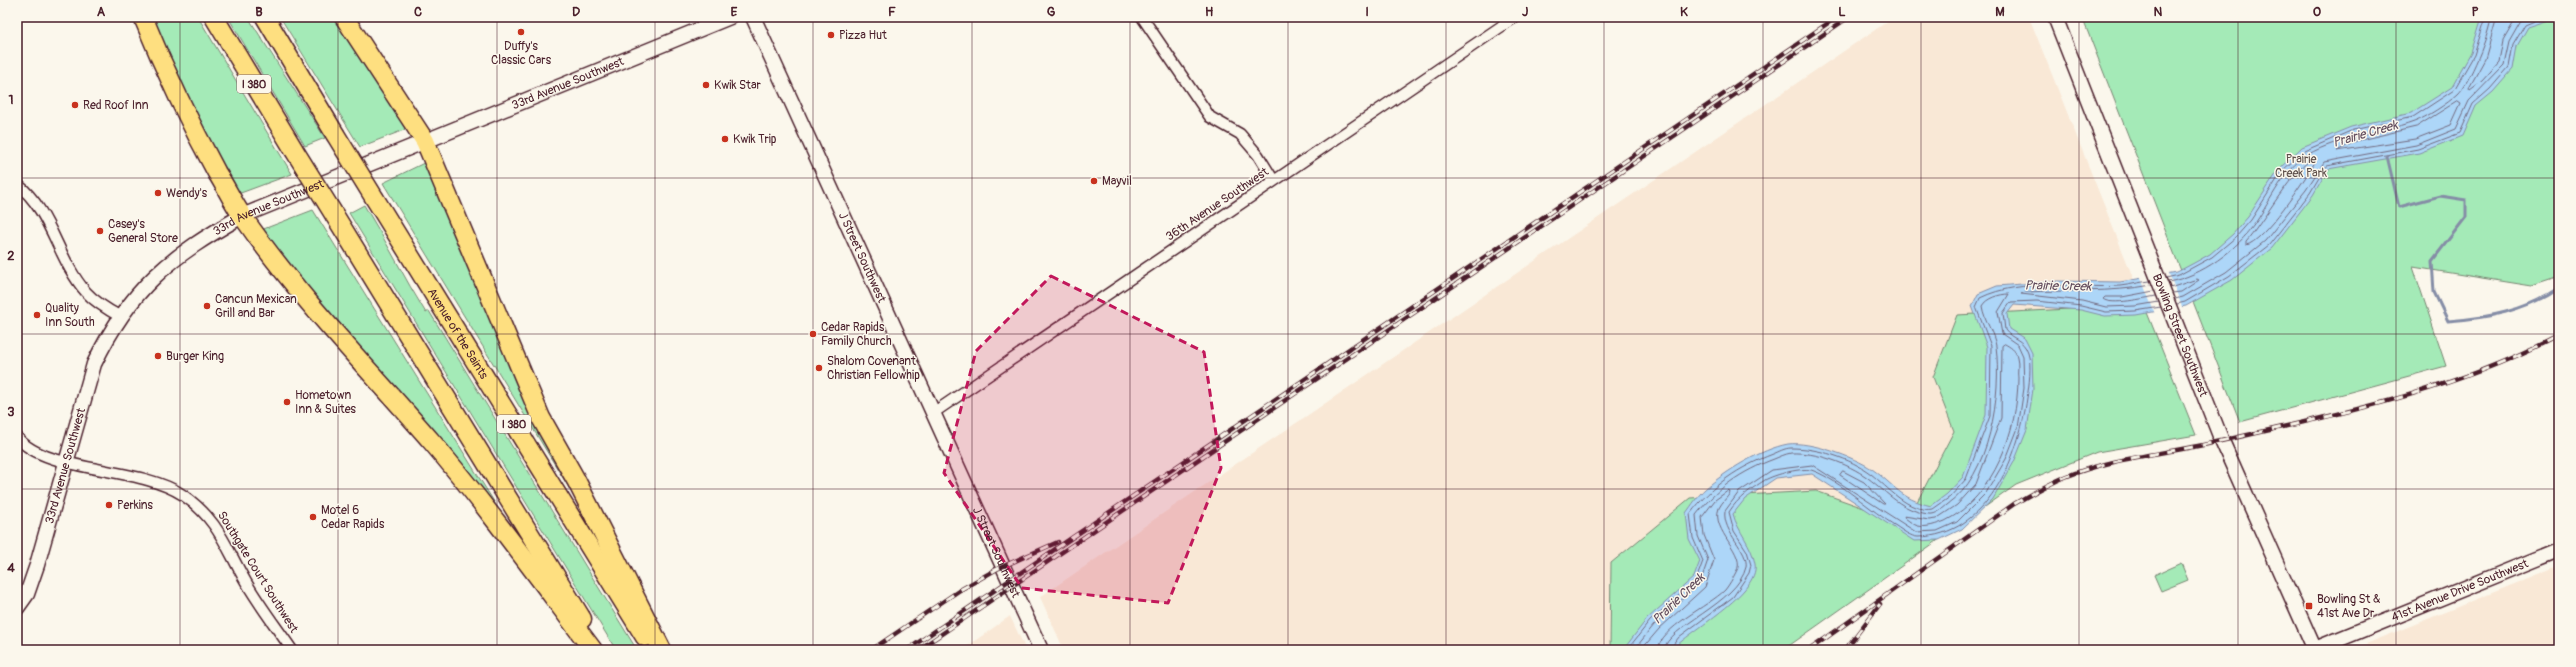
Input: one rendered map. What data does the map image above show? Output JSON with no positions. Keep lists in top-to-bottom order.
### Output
{
  "streets": {
    "highway": ["I 380", "Avenue of the Saints"],
    "street": [
      "33rd Avenue Southwest",
      "36th Avenue Southwest",
      "J Street Southwest",
      "Bowling Street Southwest",
      "Southgate Court Southwest",
      "41st Avenue Drive Southwest"
    ]
  },
  "crossings": [
    ["33rd Avenue Southwest", "Southgate Court Southwest"],
    ["36th Avenue Southwest", "J Street Southwest"],
    ["Bowling Street Southwest", "41st Avenue Drive Southwest"]
  ],
  "water": ["Prairie Creek"],
  "parks": ["Prairie Creek Park"],
  "places": {
    "other": [
      "Duffy's Classic Cars",
      "Pizza Hut",
      "Kwik Star",
      "Red Roof Inn",
      "Kwik Trip",
      "Mayvil",
      "Wendy's",
      "Casey's General Store",
      "Cancun Mexican Grill and Bar",
      "Quality Inn South",
      "Cedar Rapids Family Church",
      "Burger King",
      "Shalom Covenant Christian Fellowhip",
      "Hometown Inn & Suites",
      "Perkins",
      "Motel 6 Cedar Rapids"
    ],
    "transit": ["Bowling St & 41st Ave Dr"]
  },
  "grid": {
    "columns": [
      "A",
      "B",
      "C",
      "D",
      "E",
      "F",
      "G",
      "H",
      "I",
      "J",
      "K",
      "L",
      "M",
      "N",
      "O",
      "P"
    ],
    "rows": [
      "1",
      "2",
      "3",
      "4"
    ]
  }
}
